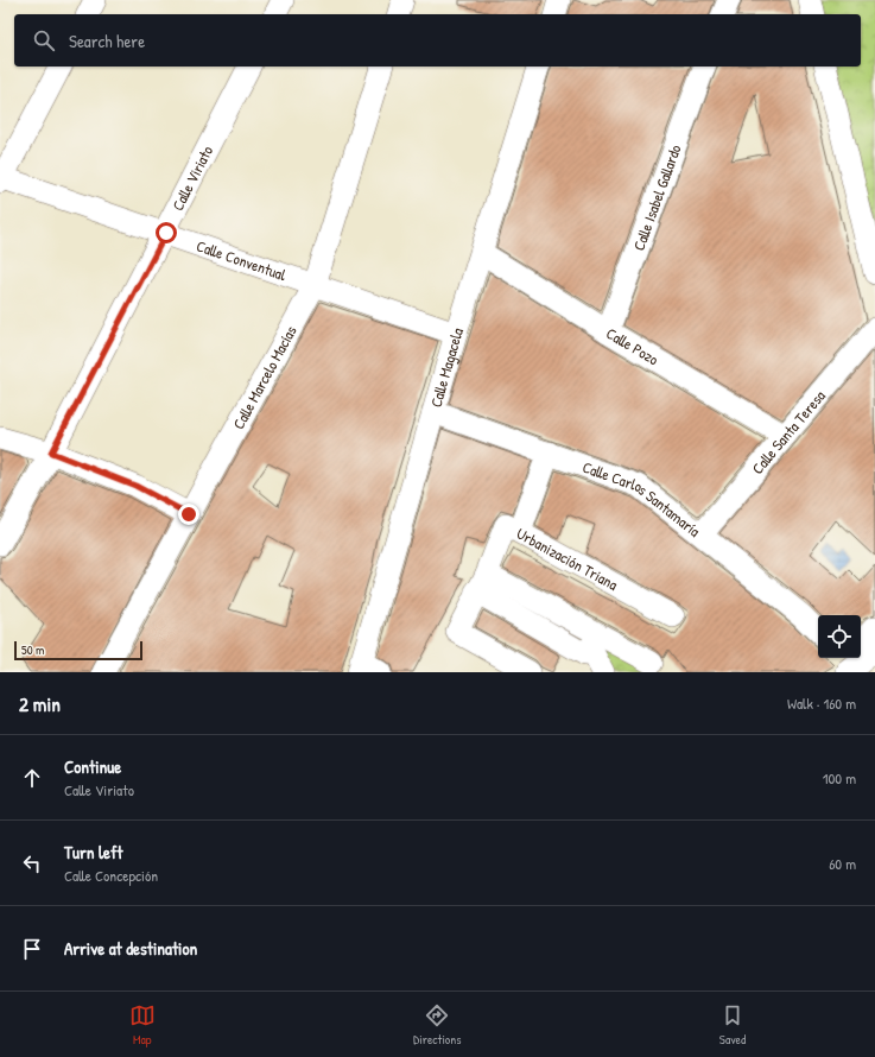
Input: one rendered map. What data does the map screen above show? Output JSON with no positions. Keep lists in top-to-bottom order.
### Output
{
  "streets": {
    "street": [
      "Calle Viriato",
      "Calle Isabel Gallardo",
      "Calle Conventual",
      "Calle Pozo",
      "Calle Magacela",
      "Calle Marcelo Macías",
      "Calle Santa Teresa",
      "Calle Carlos Santamaría",
      "Urbanización Triana"
    ]
  },
  "crossings": [
    ["Calle Viriato", "Calle Conventual"],
    ["Calle Isabel Gallardo", "Calle Pozo"],
    ["Calle Conventual", "Calle Magacela"],
    ["Calle Conventual", "Calle Marcelo Macías"],
    ["Calle Pozo", "Calle Magacela"],
    ["Calle Pozo", "Calle Santa Teresa"],
    ["Calle Magacela", "Calle Carlos Santamaría"],
    ["Calle Santa Teresa", "Calle Carlos Santamaría"]
  ],
  "scale_bar": "50 m",
  "page": {
    "search": "Search here",
    "scale": "50 m",
    "heading": ["2 min", "Walk · 160 m"],
    "list": [
      ["Continue", "Calle Viriato", "100 m"],
      ["Turn left", "Calle Concepción", "60 m"],
      "Arrive at destination"
    ],
    "nav": ["Map", "Directions", "Saved"]
  }
}
